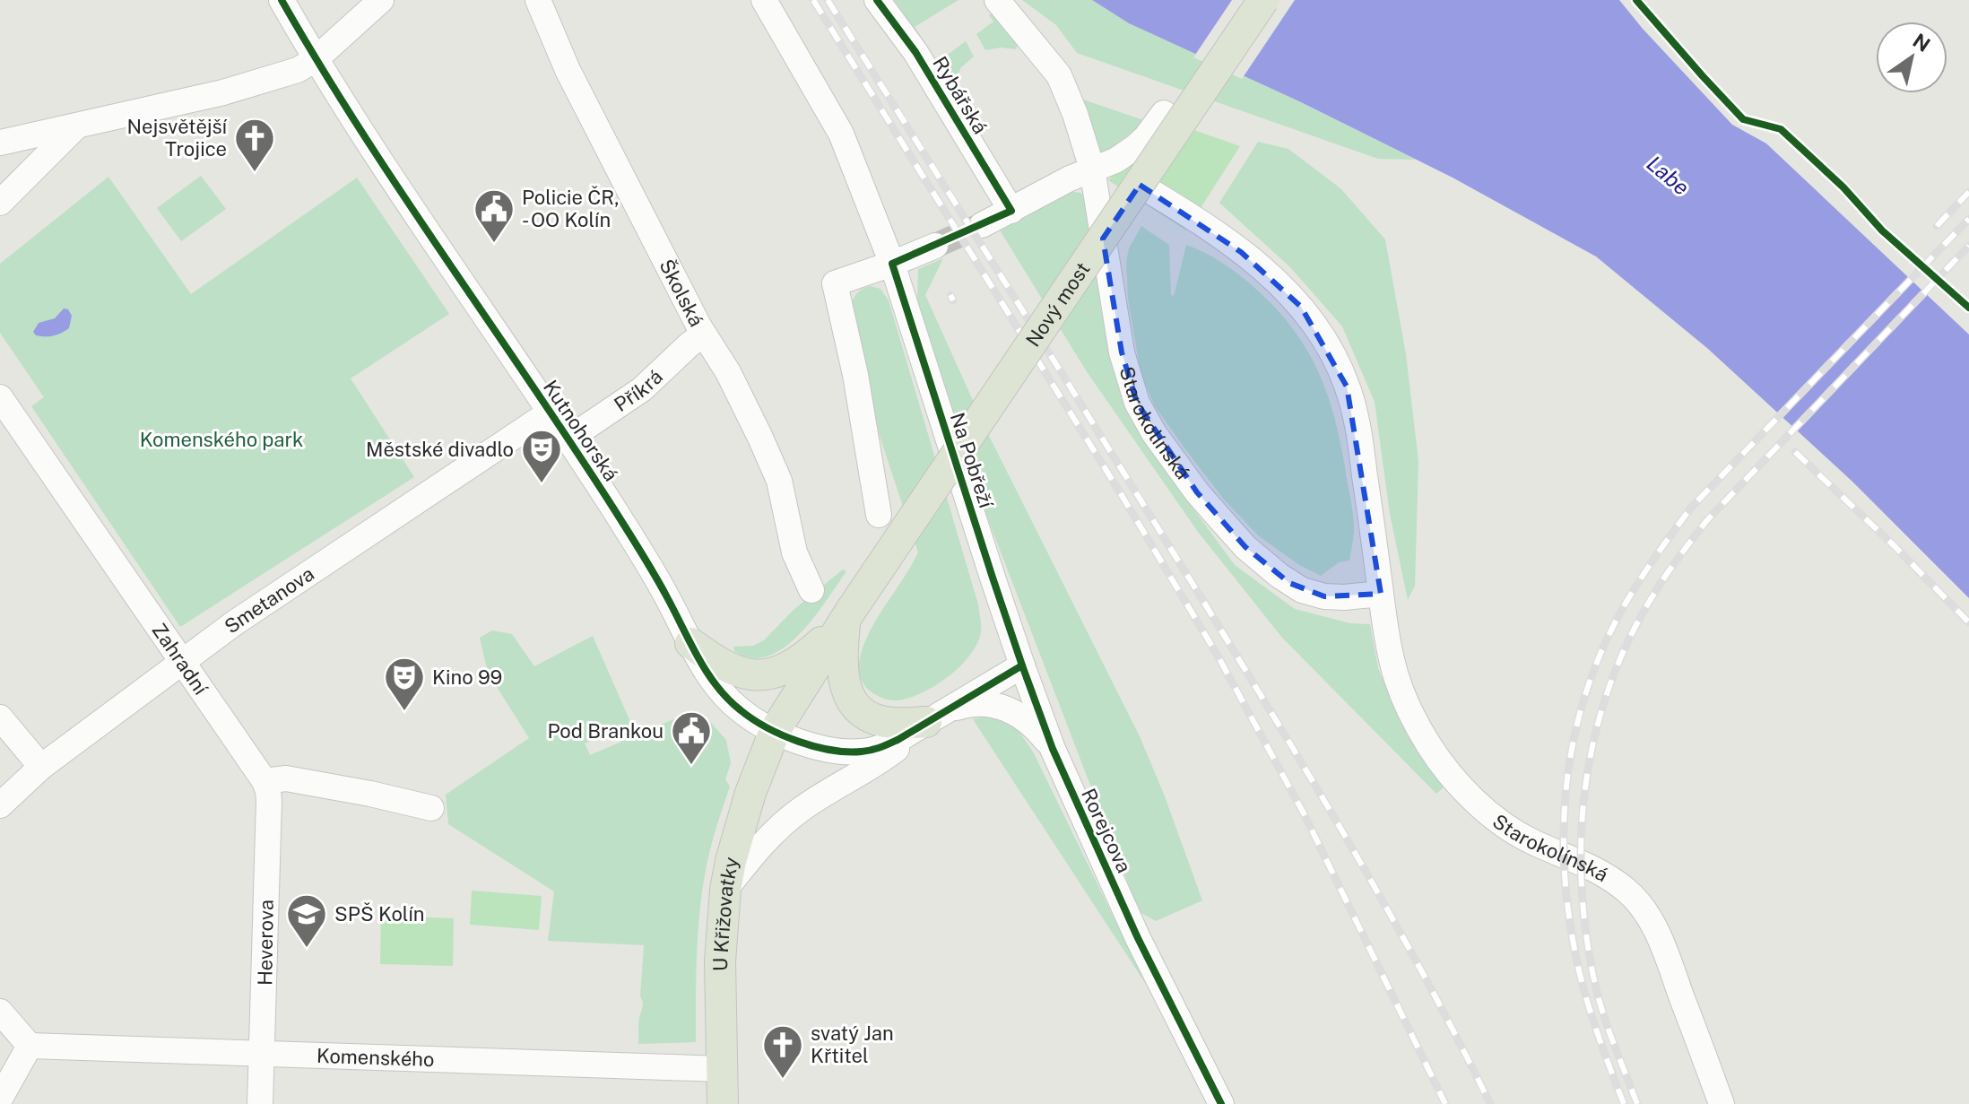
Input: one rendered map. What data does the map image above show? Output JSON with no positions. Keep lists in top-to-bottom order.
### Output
{
  "streets": {
    "main road": ["Nový most", "U Křižovatky"],
    "street": [
      "Rybářská",
      "Školská",
      "Příkrá",
      "Starokolínská",
      "Kutnohorská",
      "Na Pobřeží",
      "Smetanova",
      "Zahradní",
      "Rorejcova",
      "Heverova",
      "Komenského"
    ]
  },
  "crossings": [
    ["Školská", "Příkrá"],
    ["Nový most", "Starokolínská"],
    ["Nový most", "U Křižovatky"],
    ["Příkrá", "Kutnohorská"],
    ["Kutnohorská", "Smetanova"],
    ["Kutnohorská", "U Křižovatky"],
    ["Na Pobřeží", "Rorejcova"],
    ["Smetanova", "Zahradní"],
    ["Zahradní", "Heverova"],
    ["U Křižovatky", "Komenského"],
    ["Heverova", "Komenského"]
  ],
  "water": ["Labe"],
  "parks": ["Komenského park"],
  "places": {
    "church": ["Nejsvětější Trojice", "svatý Jan Křtitel"],
    "public building": ["Policie ČR, - OO Kolín", "Pod Brankou"],
    "theatre": ["Městské divadlo", "Kino 99"],
    "school or university": ["SPŠ Kolín"]
  },
  "north": "top right"
}
